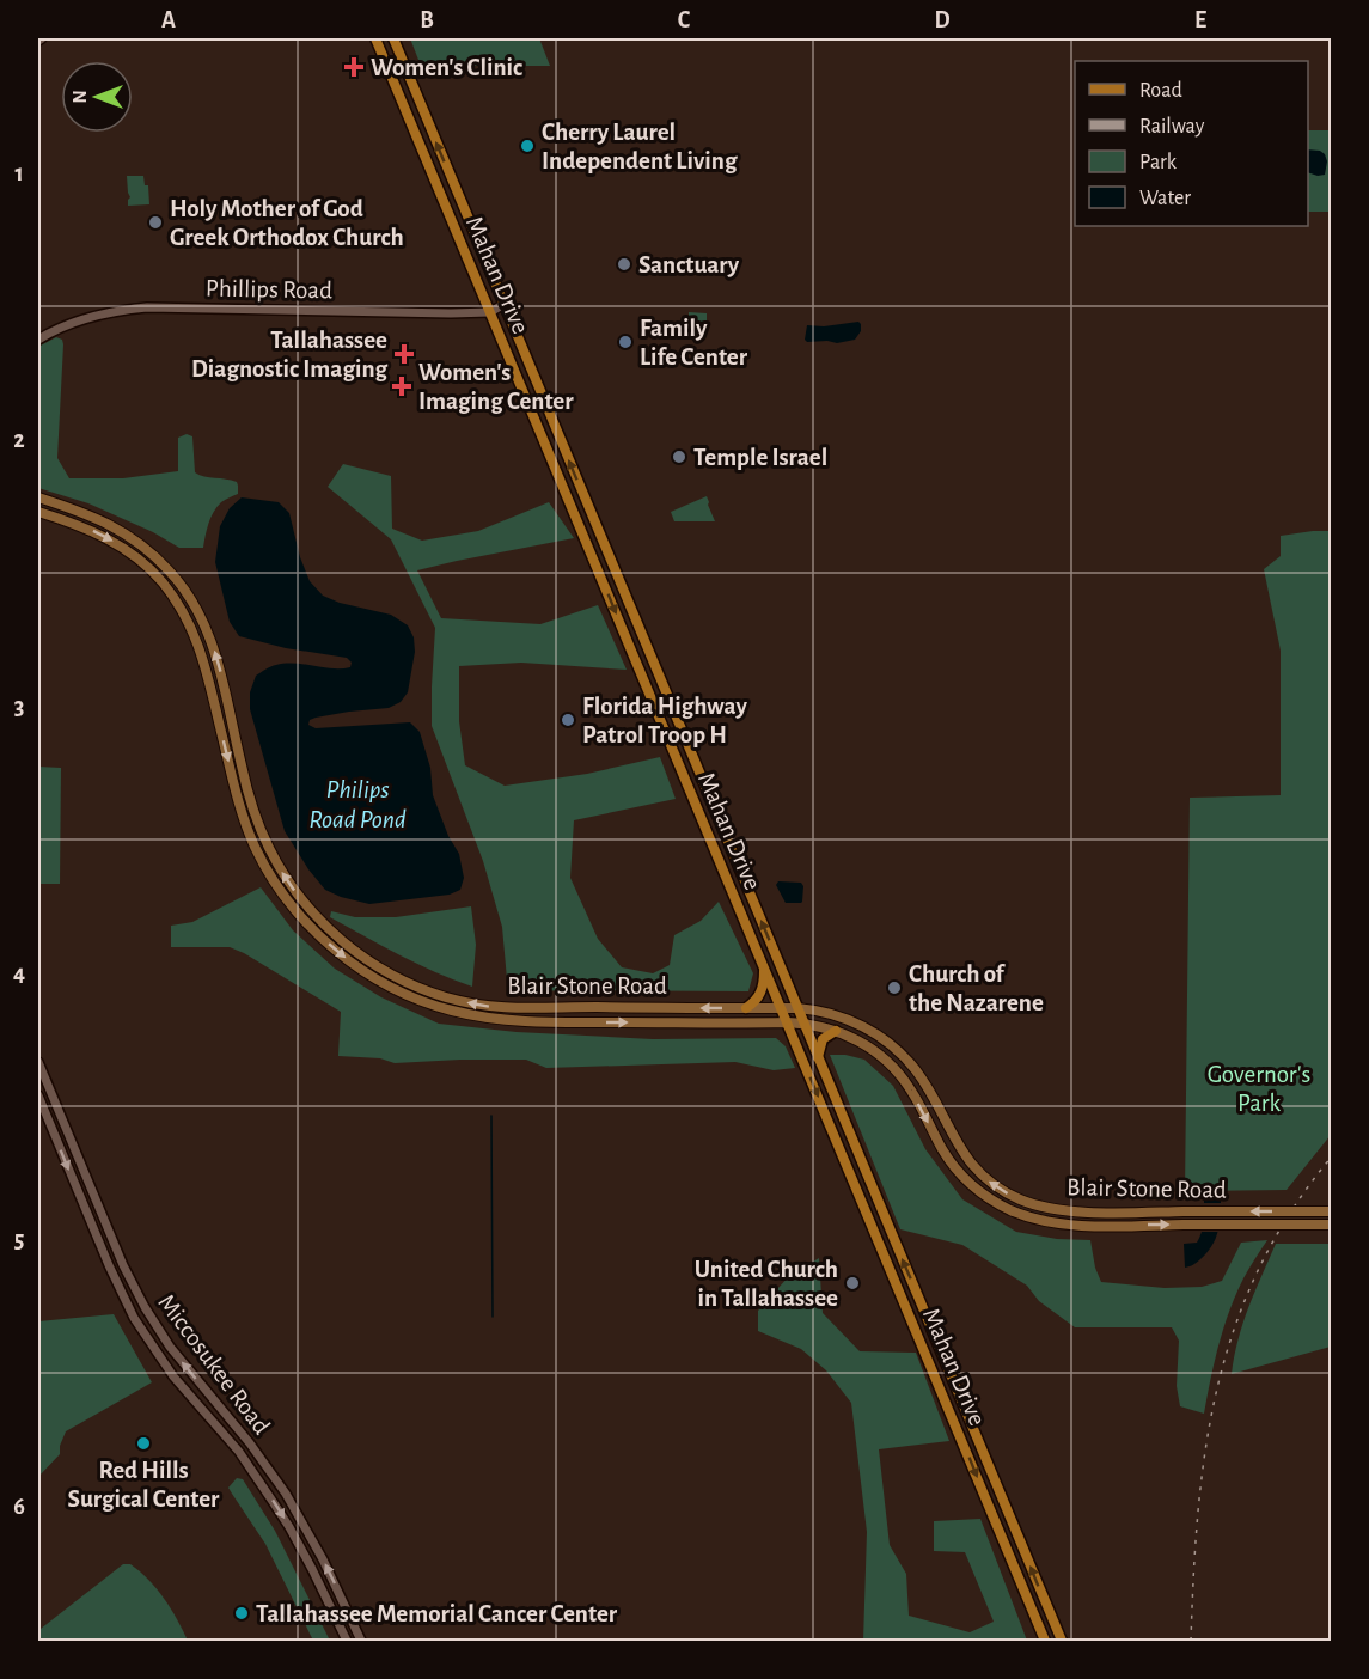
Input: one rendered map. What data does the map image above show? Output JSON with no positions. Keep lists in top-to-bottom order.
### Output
{
  "streets": {
    "main road": ["Mahan Drive", "Blair Stone Road"],
    "street": ["Phillips Road", "Miccosukee Road"]
  },
  "crossings": [
    ["Mahan Drive", "Phillips Road"],
    ["Mahan Drive", "Blair Stone Road"]
  ],
  "water": ["Philips Road Pond"],
  "parks": ["Governor's Park"],
  "places": {
    "health": ["Women's Clinic", "Tallahassee Diagnostic Imaging", "Women's Imaging Center"],
    "other": [
      "Cherry Laurel Independent Living",
      "Holy Mother of God Greek Orthodox Church",
      "Sanctuary",
      "Family Life Center",
      "Temple Israel",
      "Florida Highway Patrol Troop H",
      "Church of the Nazarene",
      "United Church in Tallahassee",
      "Red Hills Surgical Center",
      "Tallahassee Memorial Cancer Center"
    ]
  },
  "legend": [
    "Road",
    "Railway",
    "Park",
    "Water"
  ],
  "north": "left",
  "grid": {
    "columns": [
      "A",
      "B",
      "C",
      "D",
      "E"
    ],
    "rows": [
      "1",
      "2",
      "3",
      "4",
      "5",
      "6"
    ]
  }
}
